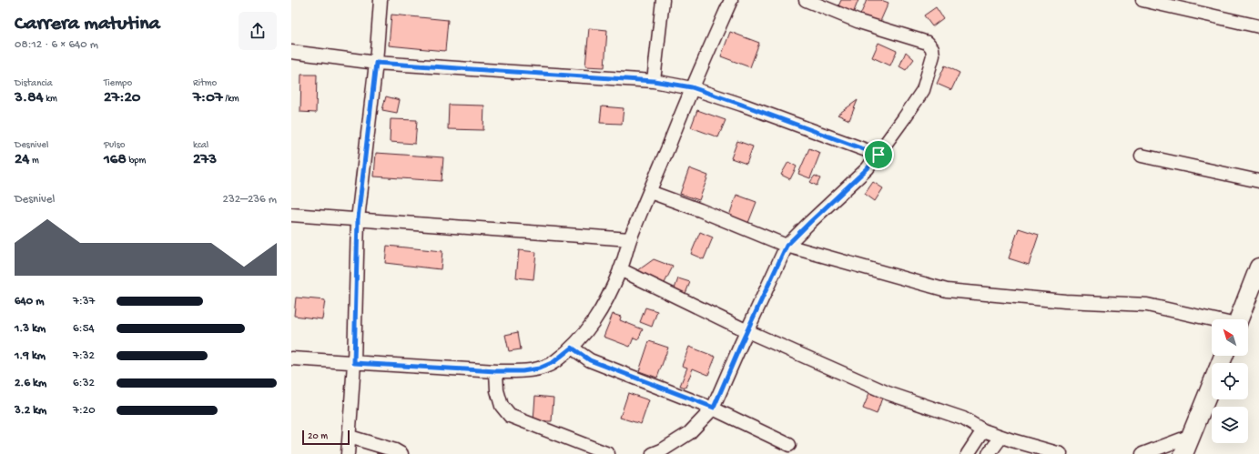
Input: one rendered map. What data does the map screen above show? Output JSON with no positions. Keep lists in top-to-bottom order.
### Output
{
  "scale_bar": "20 m",
  "north": "top left",
  "page": {
    "heading": ["Carrera matutina", "08:12 · 6 × 640 m"],
    "stats": [
      ["Distancia", "3.84 km"],
      ["Tiempo", "27:20"],
      ["Ritmo", "7:07 /km"],
      ["Desnivel", "24 m"],
      ["Pulso", "168 bpm"],
      ["kcal", "273"]
    ],
    "chart": ["Desnivel", "232–236 m"],
    "list": [
      {
        "name": "640 m",
        "note": "7:37"
      },
      {
        "name": "1.3 km",
        "note": "6:54"
      },
      {
        "name": "1.9 km",
        "note": "7:32"
      },
      {
        "name": "2.6 km",
        "note": "6:32"
      },
      {
        "name": "3.2 km",
        "note": "7:20"
      }
    ],
    "scale": "20 m"
  }
}
